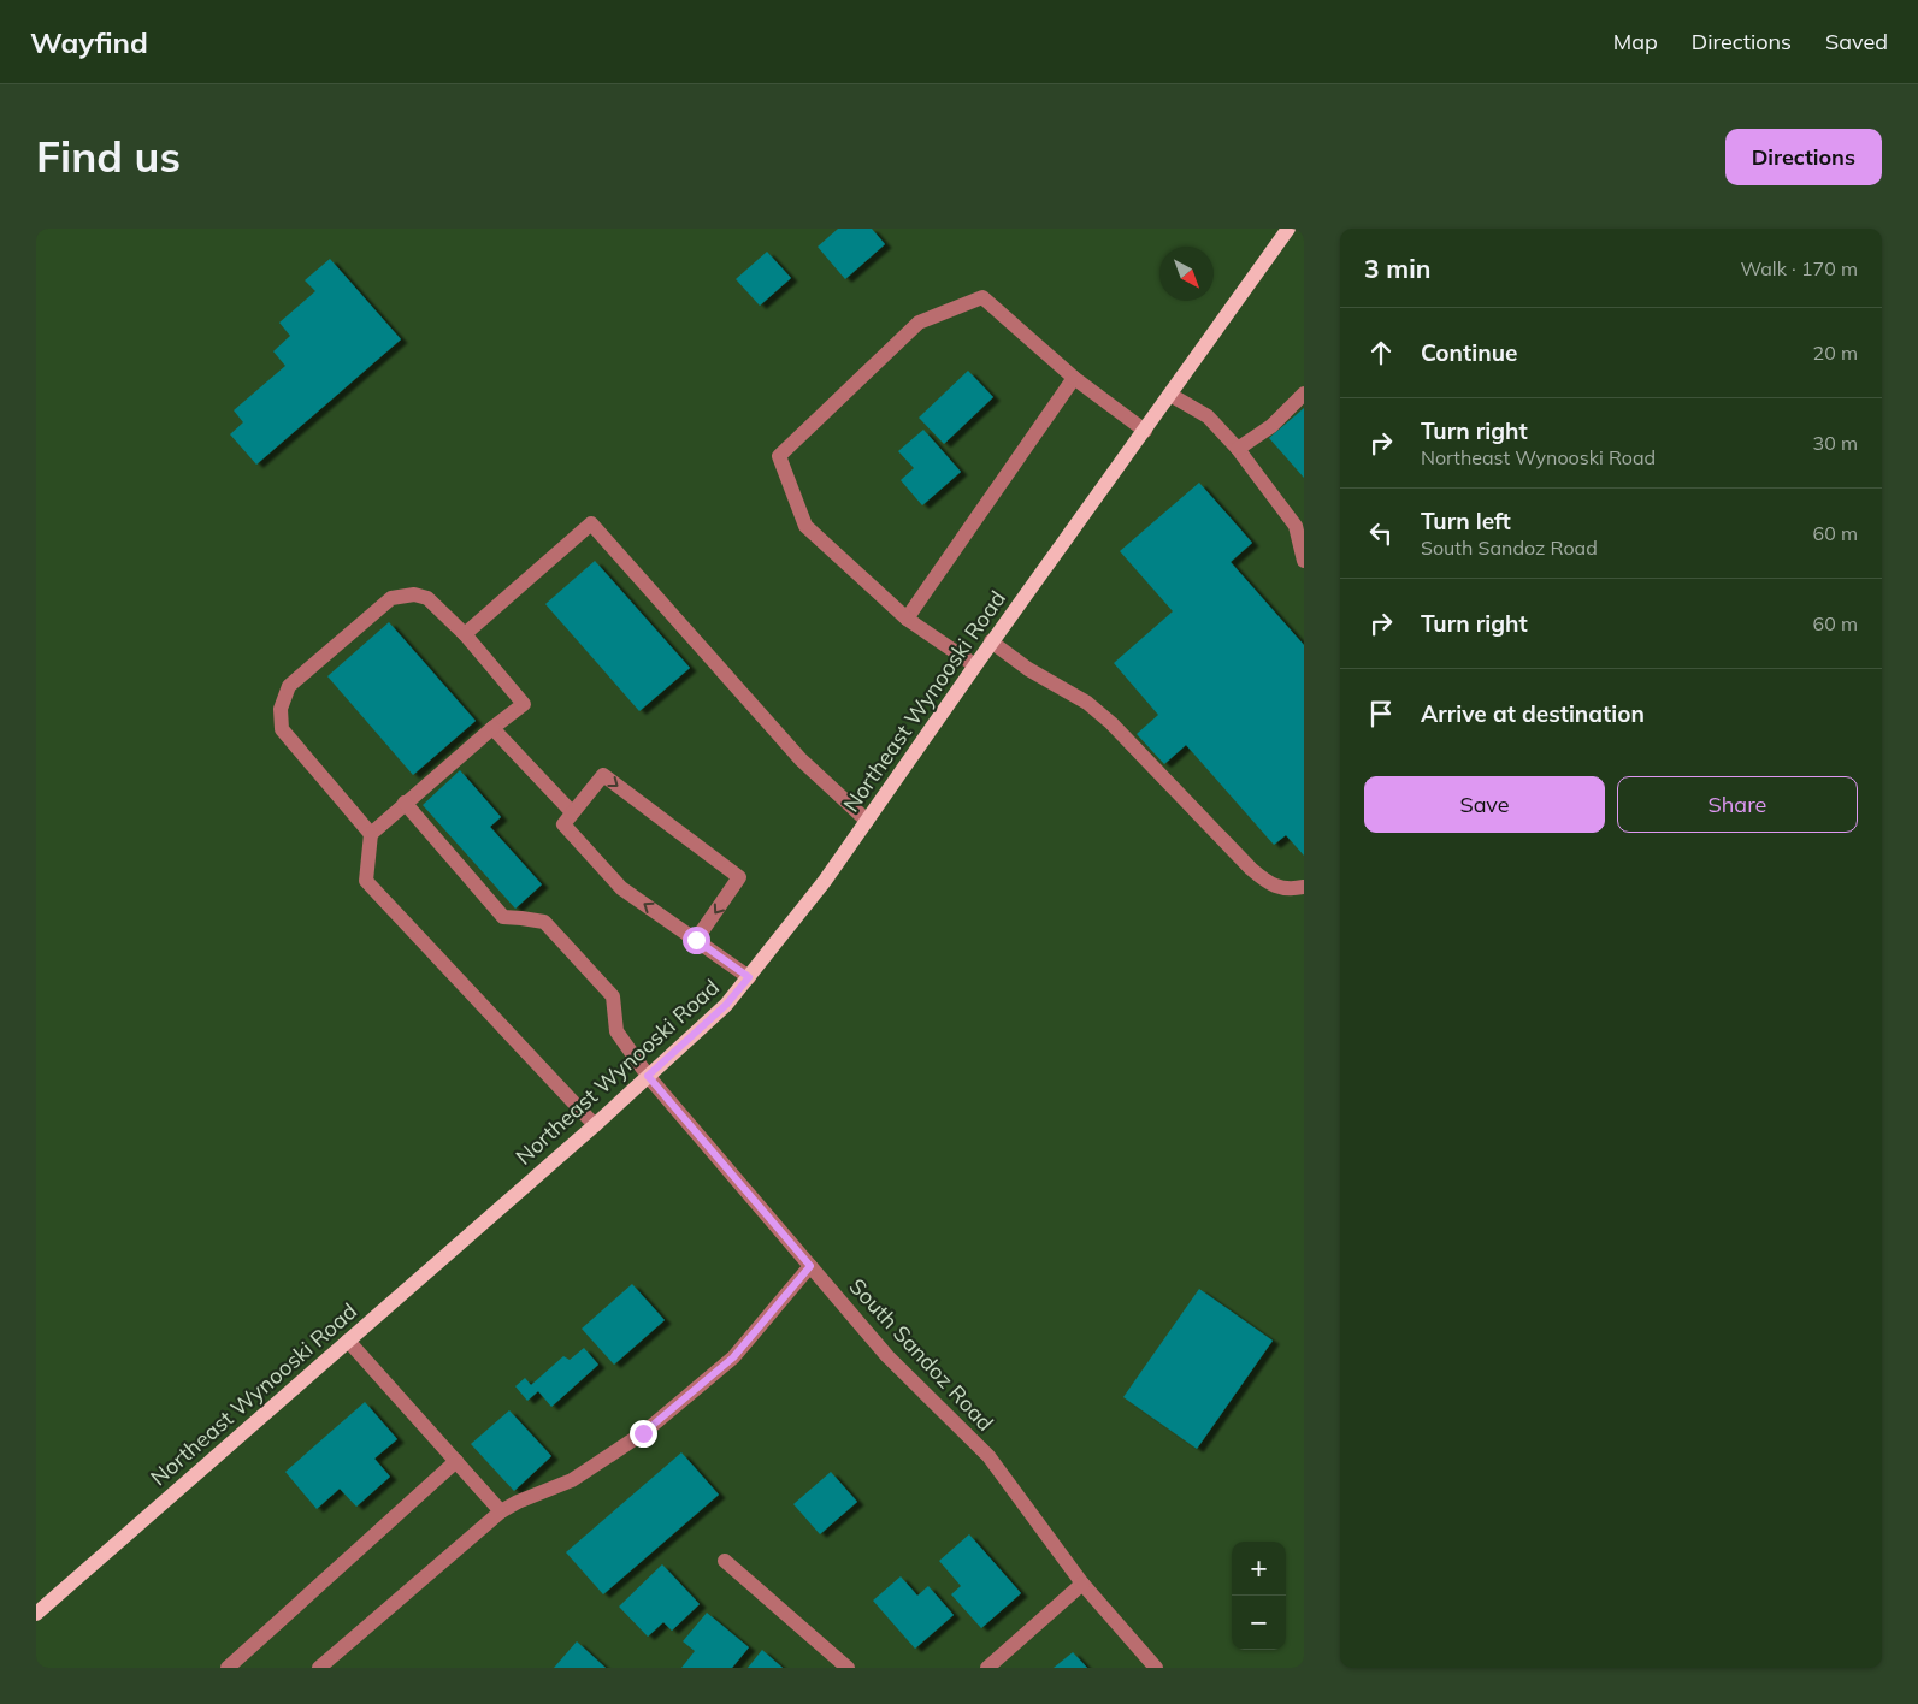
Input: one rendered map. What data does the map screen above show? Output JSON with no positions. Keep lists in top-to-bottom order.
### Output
{
  "streets": {
    "main road": ["Northeast Wynooski Road"],
    "street": ["South Sandoz Road"]
  },
  "crossings": [
    ["Northeast Wynooski Road", "South Sandoz Road"]
  ],
  "north": "bottom right",
  "page": {
    "header": "Wayfind",
    "nav": ["Map", "Directions", "Saved"],
    "buttons": [
      "Directions",
      ["Save", "Share"]
    ],
    "title": "Find us",
    "heading": ["3 min", "Walk · 170 m"],
    "list": [
      ["Continue", "20 m"],
      ["Turn right", "Northeast Wynooski Road", "30 m"],
      ["Turn left", "South Sandoz Road", "60 m"],
      ["Turn right", "60 m"],
      "Arrive at destination"
    ],
    "map_buttons": ["+", "−"]
  }
}
